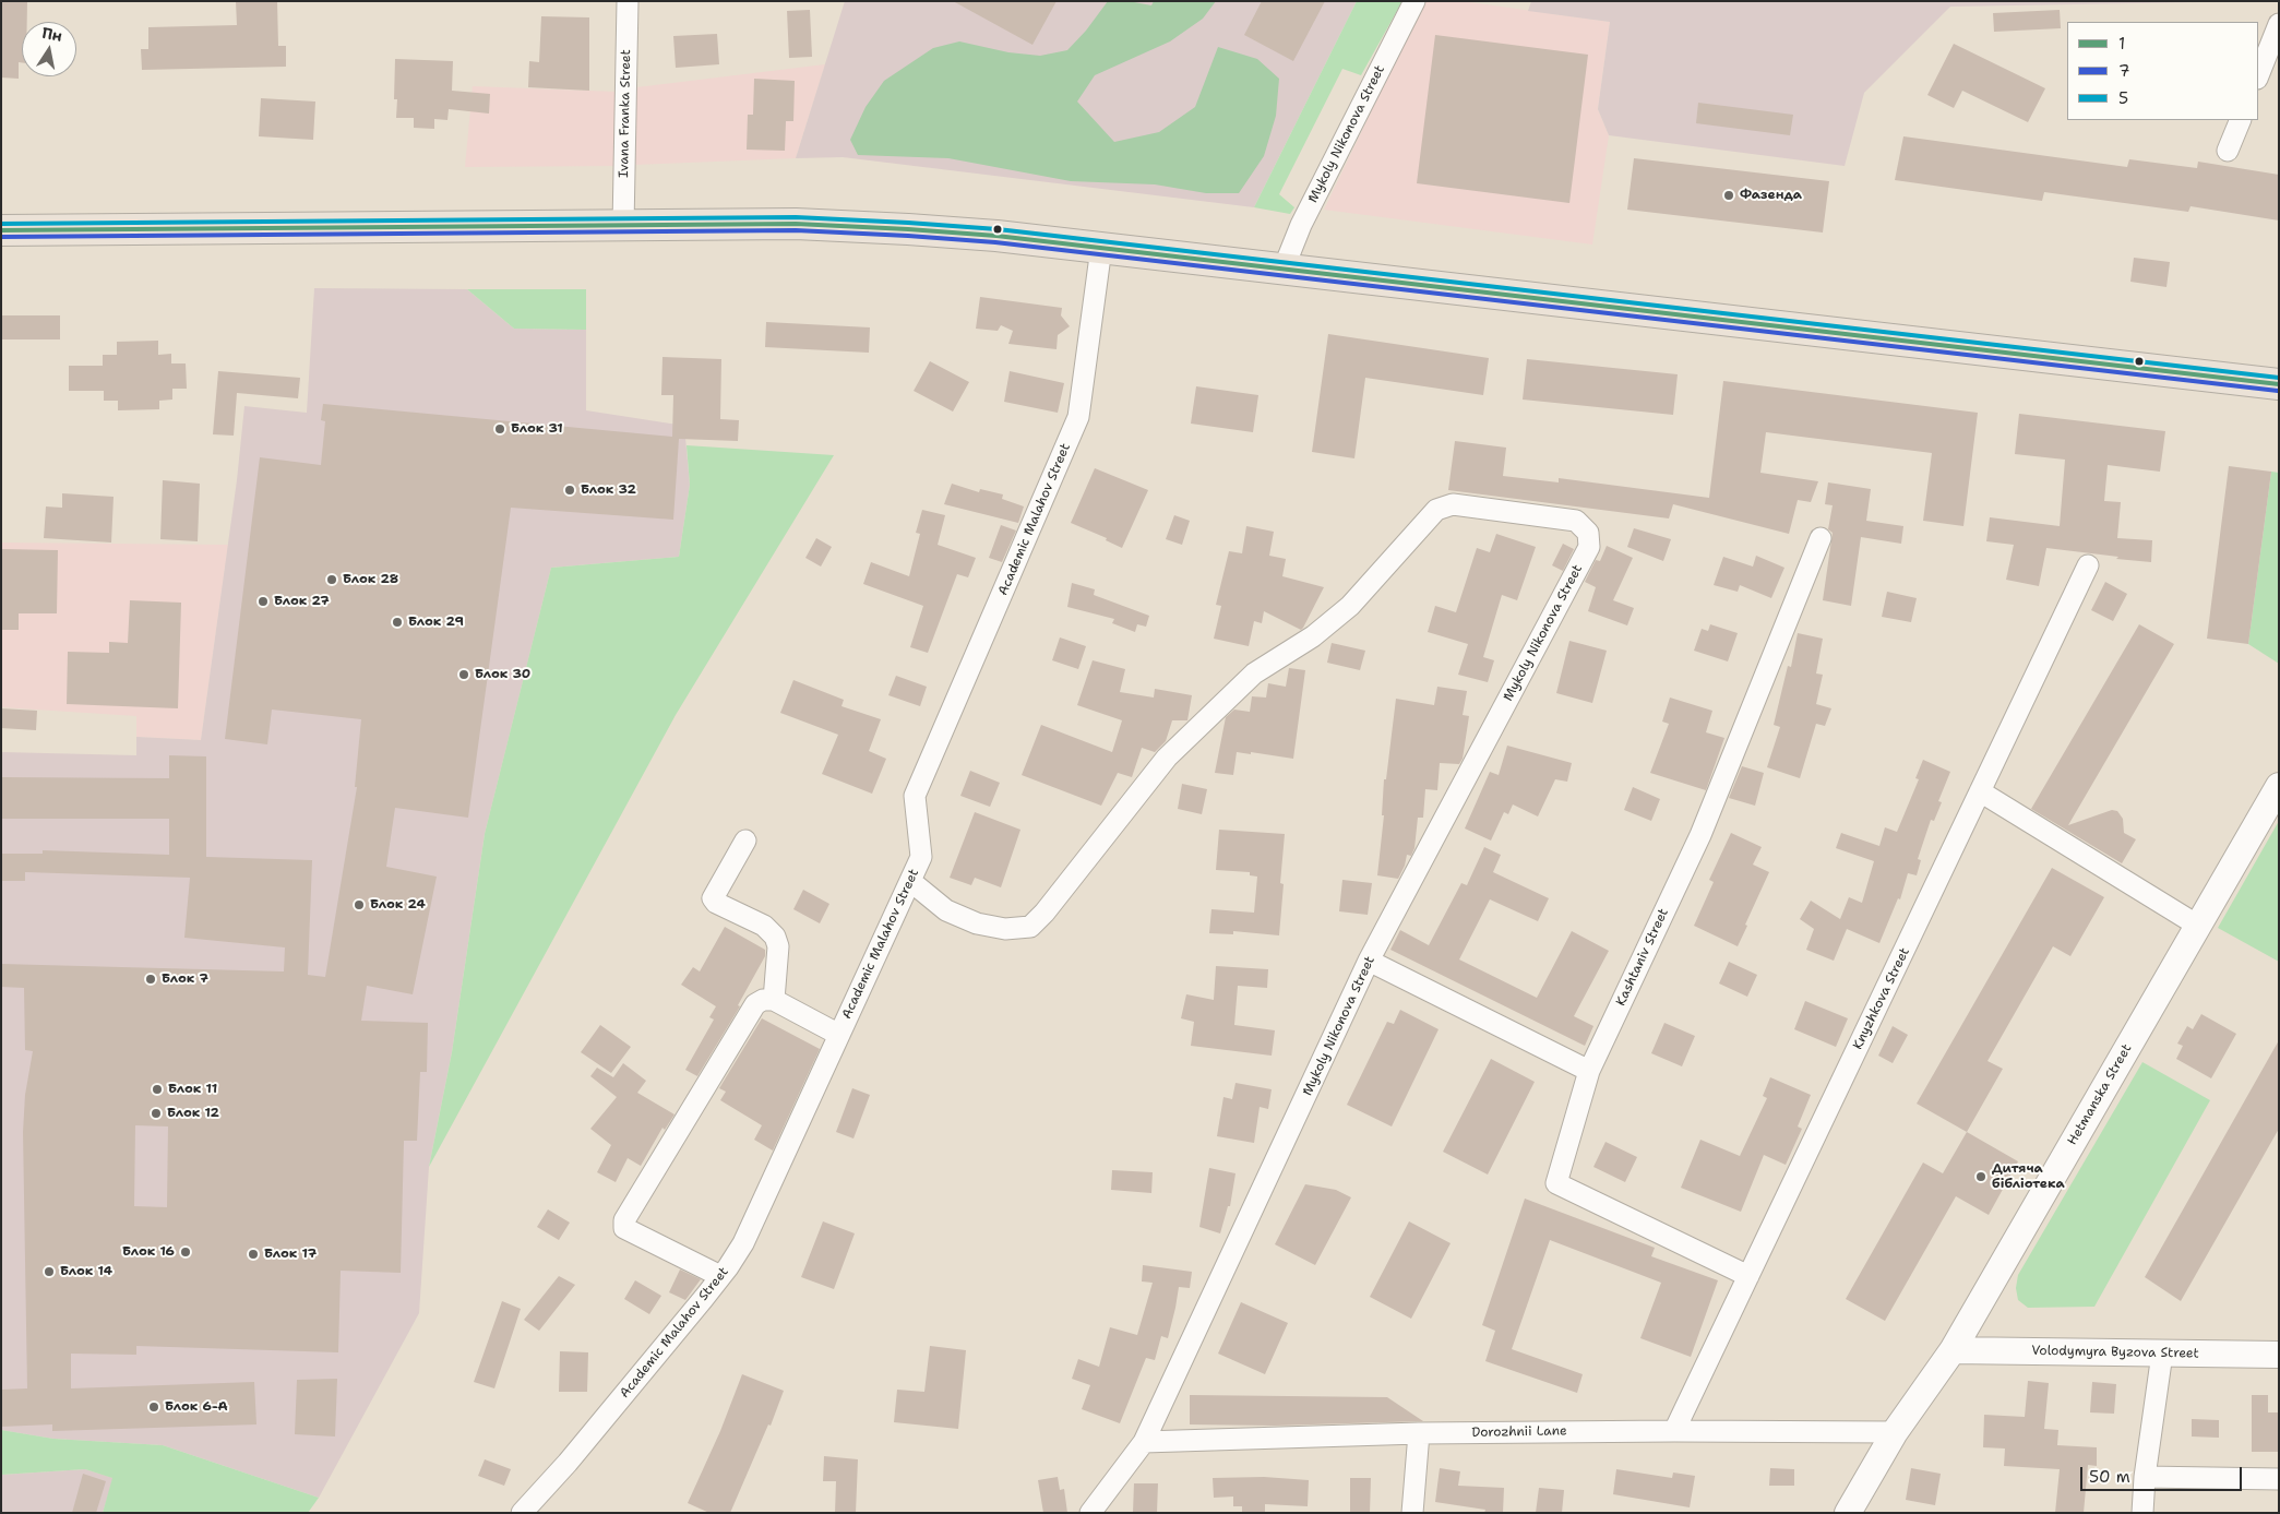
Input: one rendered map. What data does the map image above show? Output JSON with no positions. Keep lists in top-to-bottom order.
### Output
{
  "streets": {
    "street": [
      "Ivana Franka Street",
      "Mykoly Nikonova Street",
      "Academic Malahov Street",
      "Kashtaniv Street",
      "Knyzhkova Street",
      "Hetmanska Street",
      "Volodymyra Byzova Street",
      "Dorozhnii Lane"
    ]
  },
  "crossings": [
    ["Mykoly Nikonova Street", "Academic Malahov Street"],
    ["Mykoly Nikonova Street", "Dorozhnii Lane"],
    ["Kashtaniv Street", "Knyzhkova Street"],
    ["Knyzhkova Street", "Dorozhnii Lane"],
    ["Hetmanska Street", "Volodymyra Byzova Street"],
    ["Hetmanska Street", "Dorozhnii Lane"]
  ],
  "places": [
    "Фазенда",
    "Блок 31",
    "Блок 32",
    "Блок 28",
    "Блок 27",
    "Блок 29",
    "Блок 30",
    "Блок 24",
    "Блок 7",
    "Блок 11",
    "Блок 12",
    "Дитяча бібліотека",
    "Блок 16",
    "Блок 17",
    "Блок 14",
    "Блок 6-А"
  ],
  "lines": ["transit line 5", "transit line 1", "transit line 7"],
  "legend": ["1", "7", "5"],
  "scale_bar": "50 m",
  "north": "top"
}
